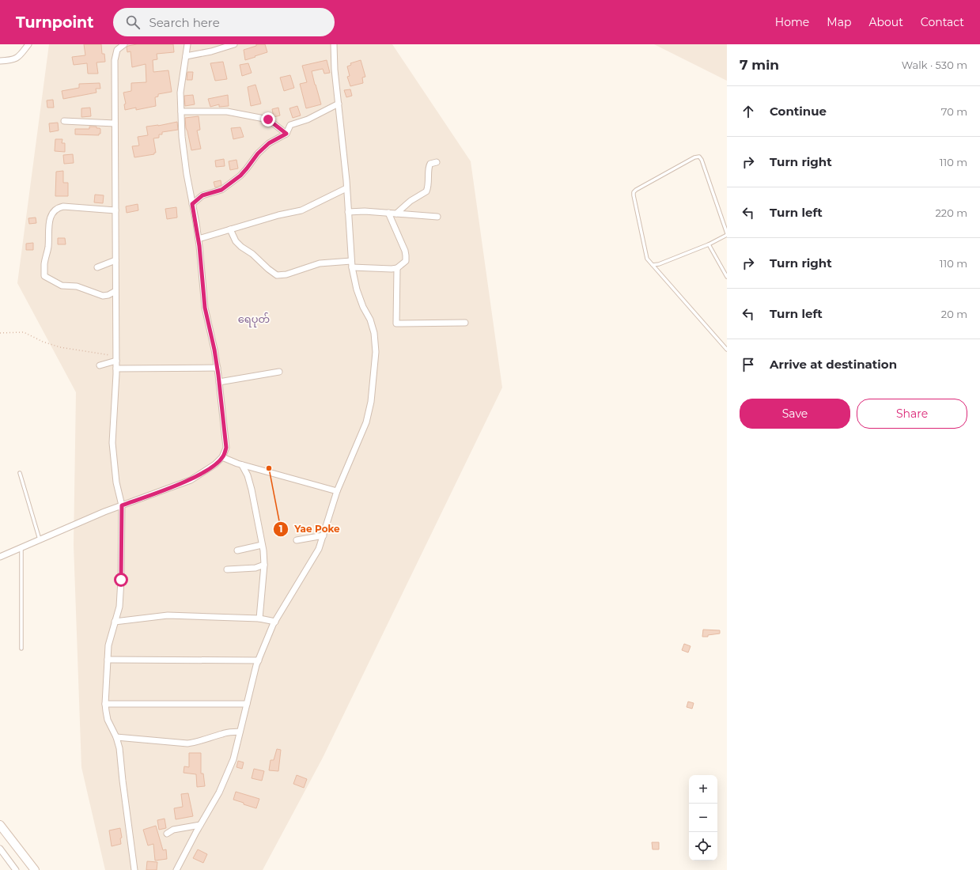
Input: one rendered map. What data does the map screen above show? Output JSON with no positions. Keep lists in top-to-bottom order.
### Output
{
  "districts": ["ရေပုတ်"],
  "places": ["Yae Poke"],
  "page": {
    "header": "Turnpoint",
    "search": "Search here",
    "nav": [
      "Home",
      "Map",
      "About",
      "Contact"
    ],
    "heading": ["7 min", "Walk · 530 m"],
    "list": [
      ["Continue", "70 m"],
      ["Turn right", "110 m"],
      ["Turn left", "220 m"],
      ["Turn right", "110 m"],
      ["Turn left", "20 m"],
      "Arrive at destination"
    ],
    "buttons": ["Save", "Share"],
    "map_buttons": ["+", "−"]
  }
}
